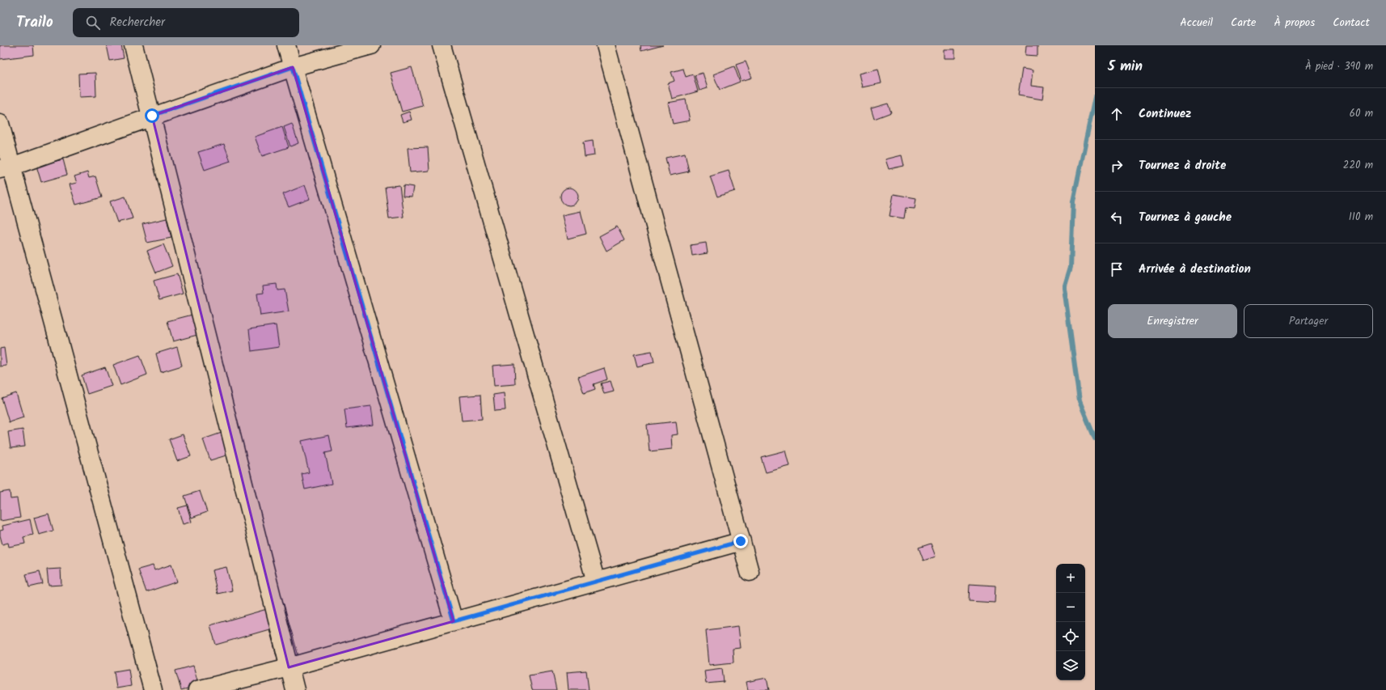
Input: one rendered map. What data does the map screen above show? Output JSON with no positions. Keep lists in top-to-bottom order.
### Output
{
  "page": {
    "header": "Trailo",
    "search": "Rechercher",
    "nav": [
      "Accueil",
      "Carte",
      "À propos",
      "Contact"
    ],
    "heading": ["5 min", "À pied · 390 m"],
    "list": [
      ["Continuez", "60 m"],
      ["Tournez à droite", "220 m"],
      ["Tournez à gauche", "110 m"],
      "Arrivée à destination"
    ],
    "buttons": ["Enregistrer", "Partager"],
    "map_buttons": ["+", "−"]
  }
}
